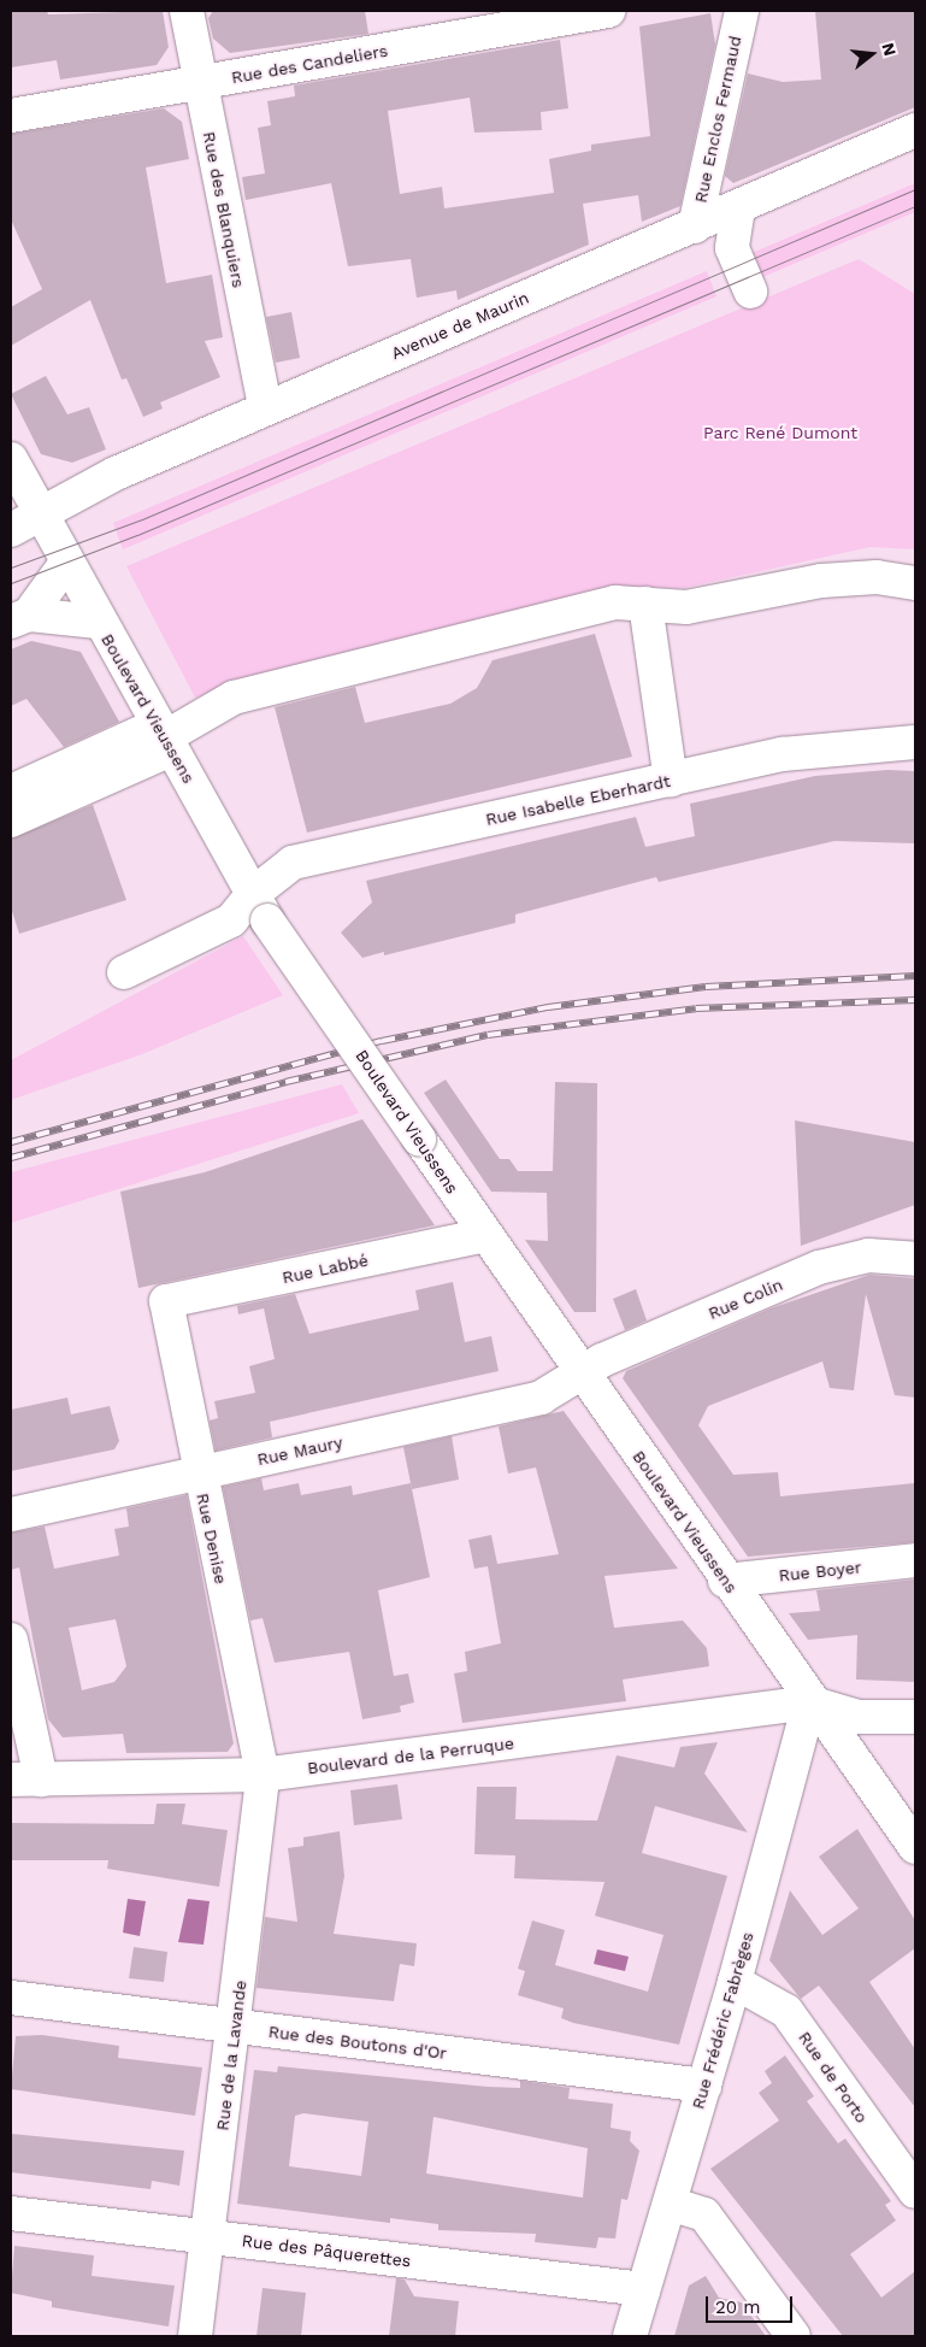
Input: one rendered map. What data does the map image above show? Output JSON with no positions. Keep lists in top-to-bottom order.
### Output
{
  "streets": {
    "street": [
      "Rue des Candeliers",
      "Rue Enclos Fermaud",
      "Rue des Blanquiers",
      "Avenue de Maurin",
      "Boulevard Vieussens",
      "Rue Isabelle Eberhardt",
      "Rue Labbé",
      "Rue Colin",
      "Rue Maury",
      "Rue Denise",
      "Rue Boyer",
      "Boulevard de la Perruque",
      "Rue Frédéric Fabrèges",
      "Rue des Boutons d'Or",
      "Rue de la Lavande",
      "Rue de Porto",
      "Rue des Pâquerettes"
    ]
  },
  "crossings": [
    ["Rue des Candeliers", "Rue des Blanquiers"],
    ["Rue Enclos Fermaud", "Avenue de Maurin"],
    ["Rue des Blanquiers", "Avenue de Maurin"],
    ["Avenue de Maurin", "Boulevard Vieussens"],
    ["Boulevard Vieussens", "Rue Isabelle Eberhardt"],
    ["Boulevard Vieussens", "Rue Labbé"],
    ["Boulevard Vieussens", "Rue Colin"],
    ["Boulevard Vieussens", "Rue Maury"],
    ["Boulevard Vieussens", "Rue Boyer"],
    ["Boulevard Vieussens", "Boulevard de la Perruque"],
    ["Boulevard Vieussens", "Rue Frédéric Fabrèges"],
    ["Rue Labbé", "Rue Denise"],
    ["Rue Colin", "Rue Maury"],
    ["Rue Maury", "Rue Denise"],
    ["Rue Denise", "Boulevard de la Perruque"],
    ["Rue Denise", "Rue de la Lavande"],
    ["Boulevard de la Perruque", "Rue Frédéric Fabrèges"],
    ["Boulevard de la Perruque", "Rue de la Lavande"],
    ["Rue Frédéric Fabrèges", "Rue des Boutons d'Or"],
    ["Rue Frédéric Fabrèges", "Rue de Porto"],
    ["Rue Frédéric Fabrèges", "Rue des Pâquerettes"],
    ["Rue des Boutons d'Or", "Rue de la Lavande"],
    ["Rue de la Lavande", "Rue des Pâquerettes"]
  ],
  "parks": ["Parc René Dumont"],
  "scale_bar": "20 m",
  "north": "right"
}
